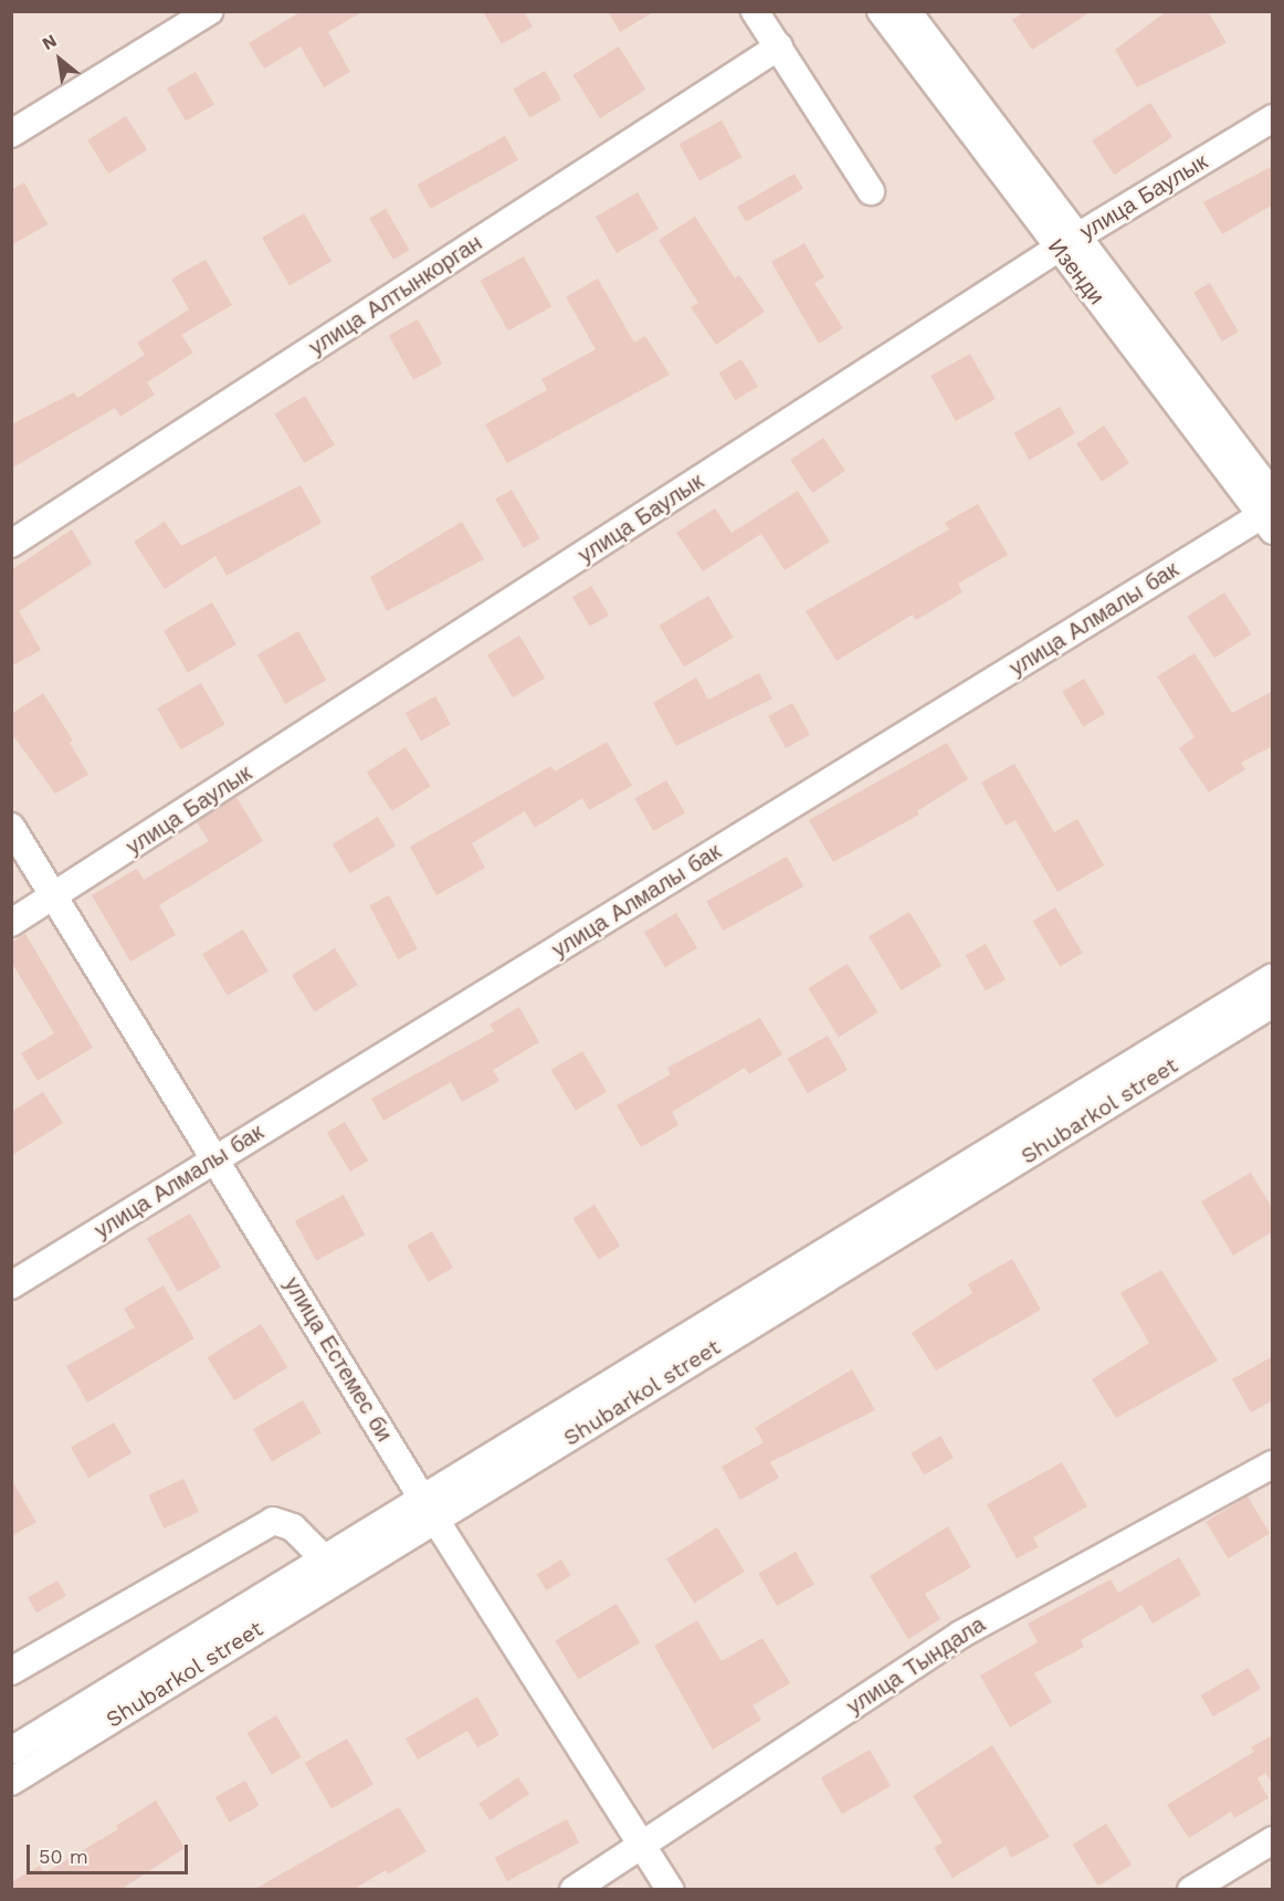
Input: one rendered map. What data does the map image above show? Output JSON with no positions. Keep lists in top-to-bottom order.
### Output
{
  "streets": {
    "street": [
      "улица Баулык",
      "Изенди",
      "улица Алтынкорган",
      "улица Алмалы бак",
      "Shubarkol street",
      "улица Естемес би",
      "улица Тындала"
    ]
  },
  "crossings": [
    ["улица Баулык", "Изенди"],
    ["улица Баулык", "улица Естемес би"],
    ["Изенди", "улица Алмалы бак"],
    ["улица Алмалы бак", "улица Естемес би"],
    ["Shubarkol street", "улица Естемес би"],
    ["улица Естемес би", "улица Тындала"]
  ],
  "scale_bar": "50 m",
  "north": "top left"
}
